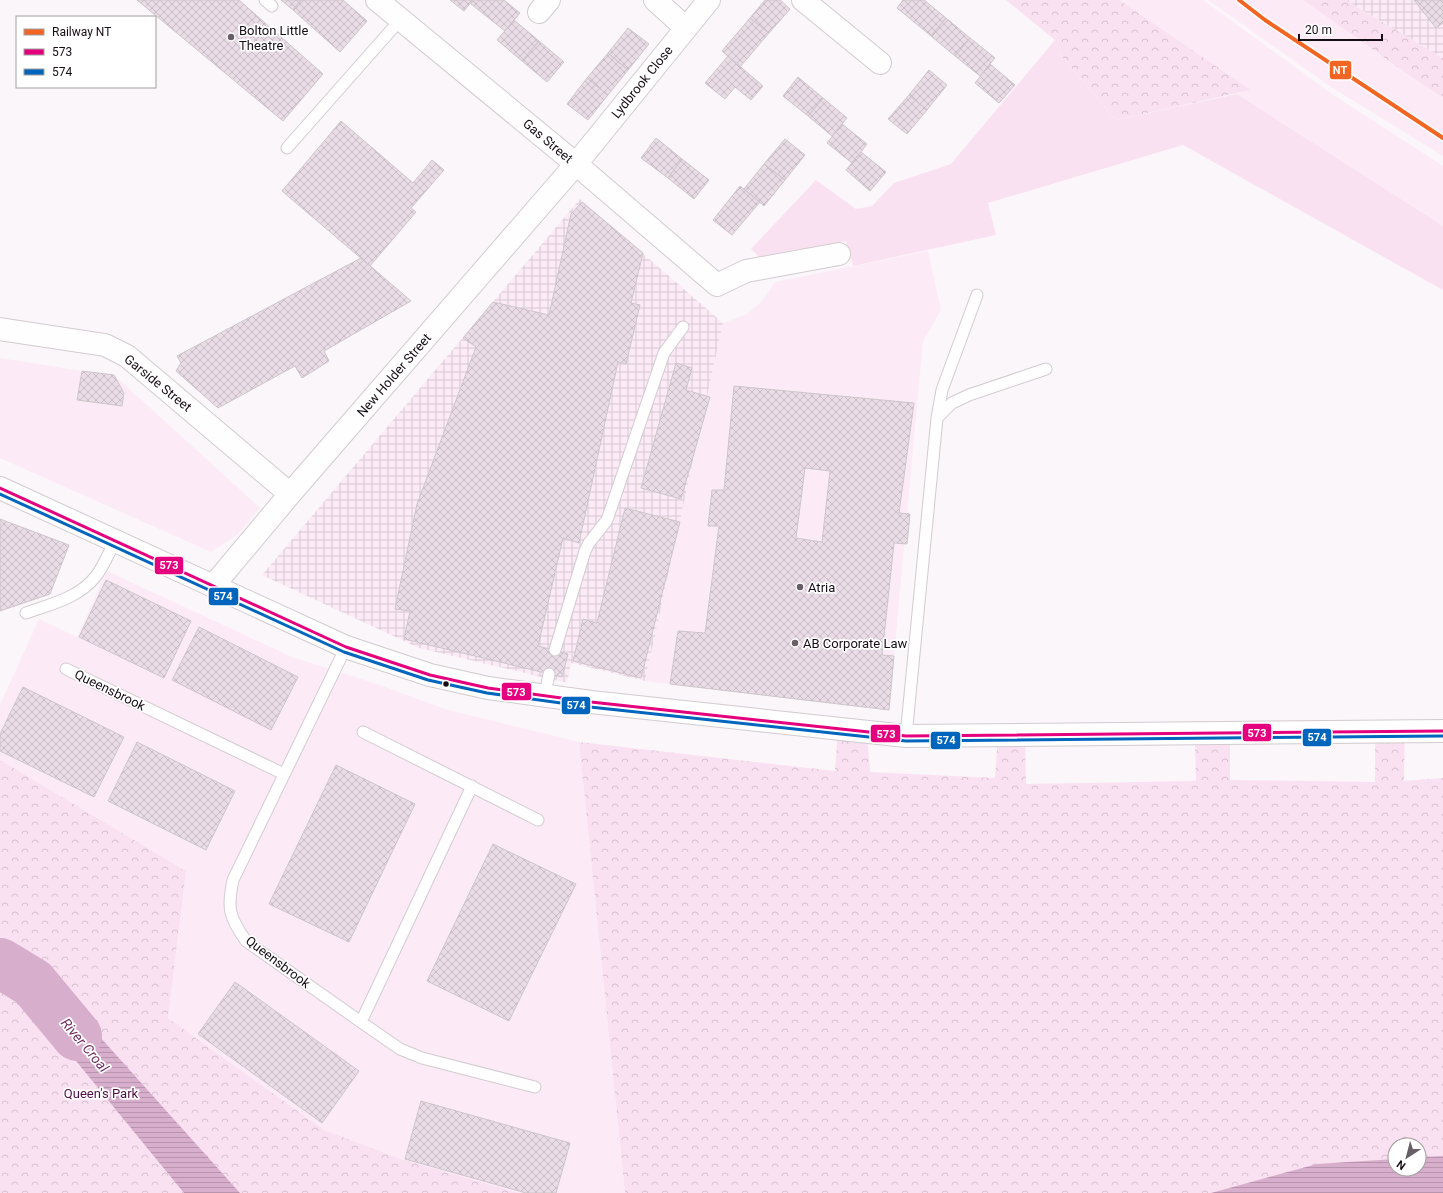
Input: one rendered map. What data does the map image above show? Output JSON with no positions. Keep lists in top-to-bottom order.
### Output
{
  "streets": {
    "street": [
      "Lydbrook Close",
      "Gas Street",
      "New Holder Street",
      "Garside Street"
    ],
    "lane": ["Queensbrook"]
  },
  "crossings": [
    ["Lydbrook Close", "Gas Street"],
    ["Lydbrook Close", "New Holder Street"],
    ["Gas Street", "New Holder Street"],
    ["New Holder Street", "Garside Street"]
  ],
  "water": ["River Croal"],
  "parks": ["Queen's Park"],
  "places": ["Bolton Little Theatre", "Atria", "AB Corporate Law"],
  "lines": ["rail line NT", "transit line 573", "transit line 574"],
  "legend": ["Railway NT", "573", "574"],
  "scale_bar": "20 m",
  "north": "bottom left"
}
